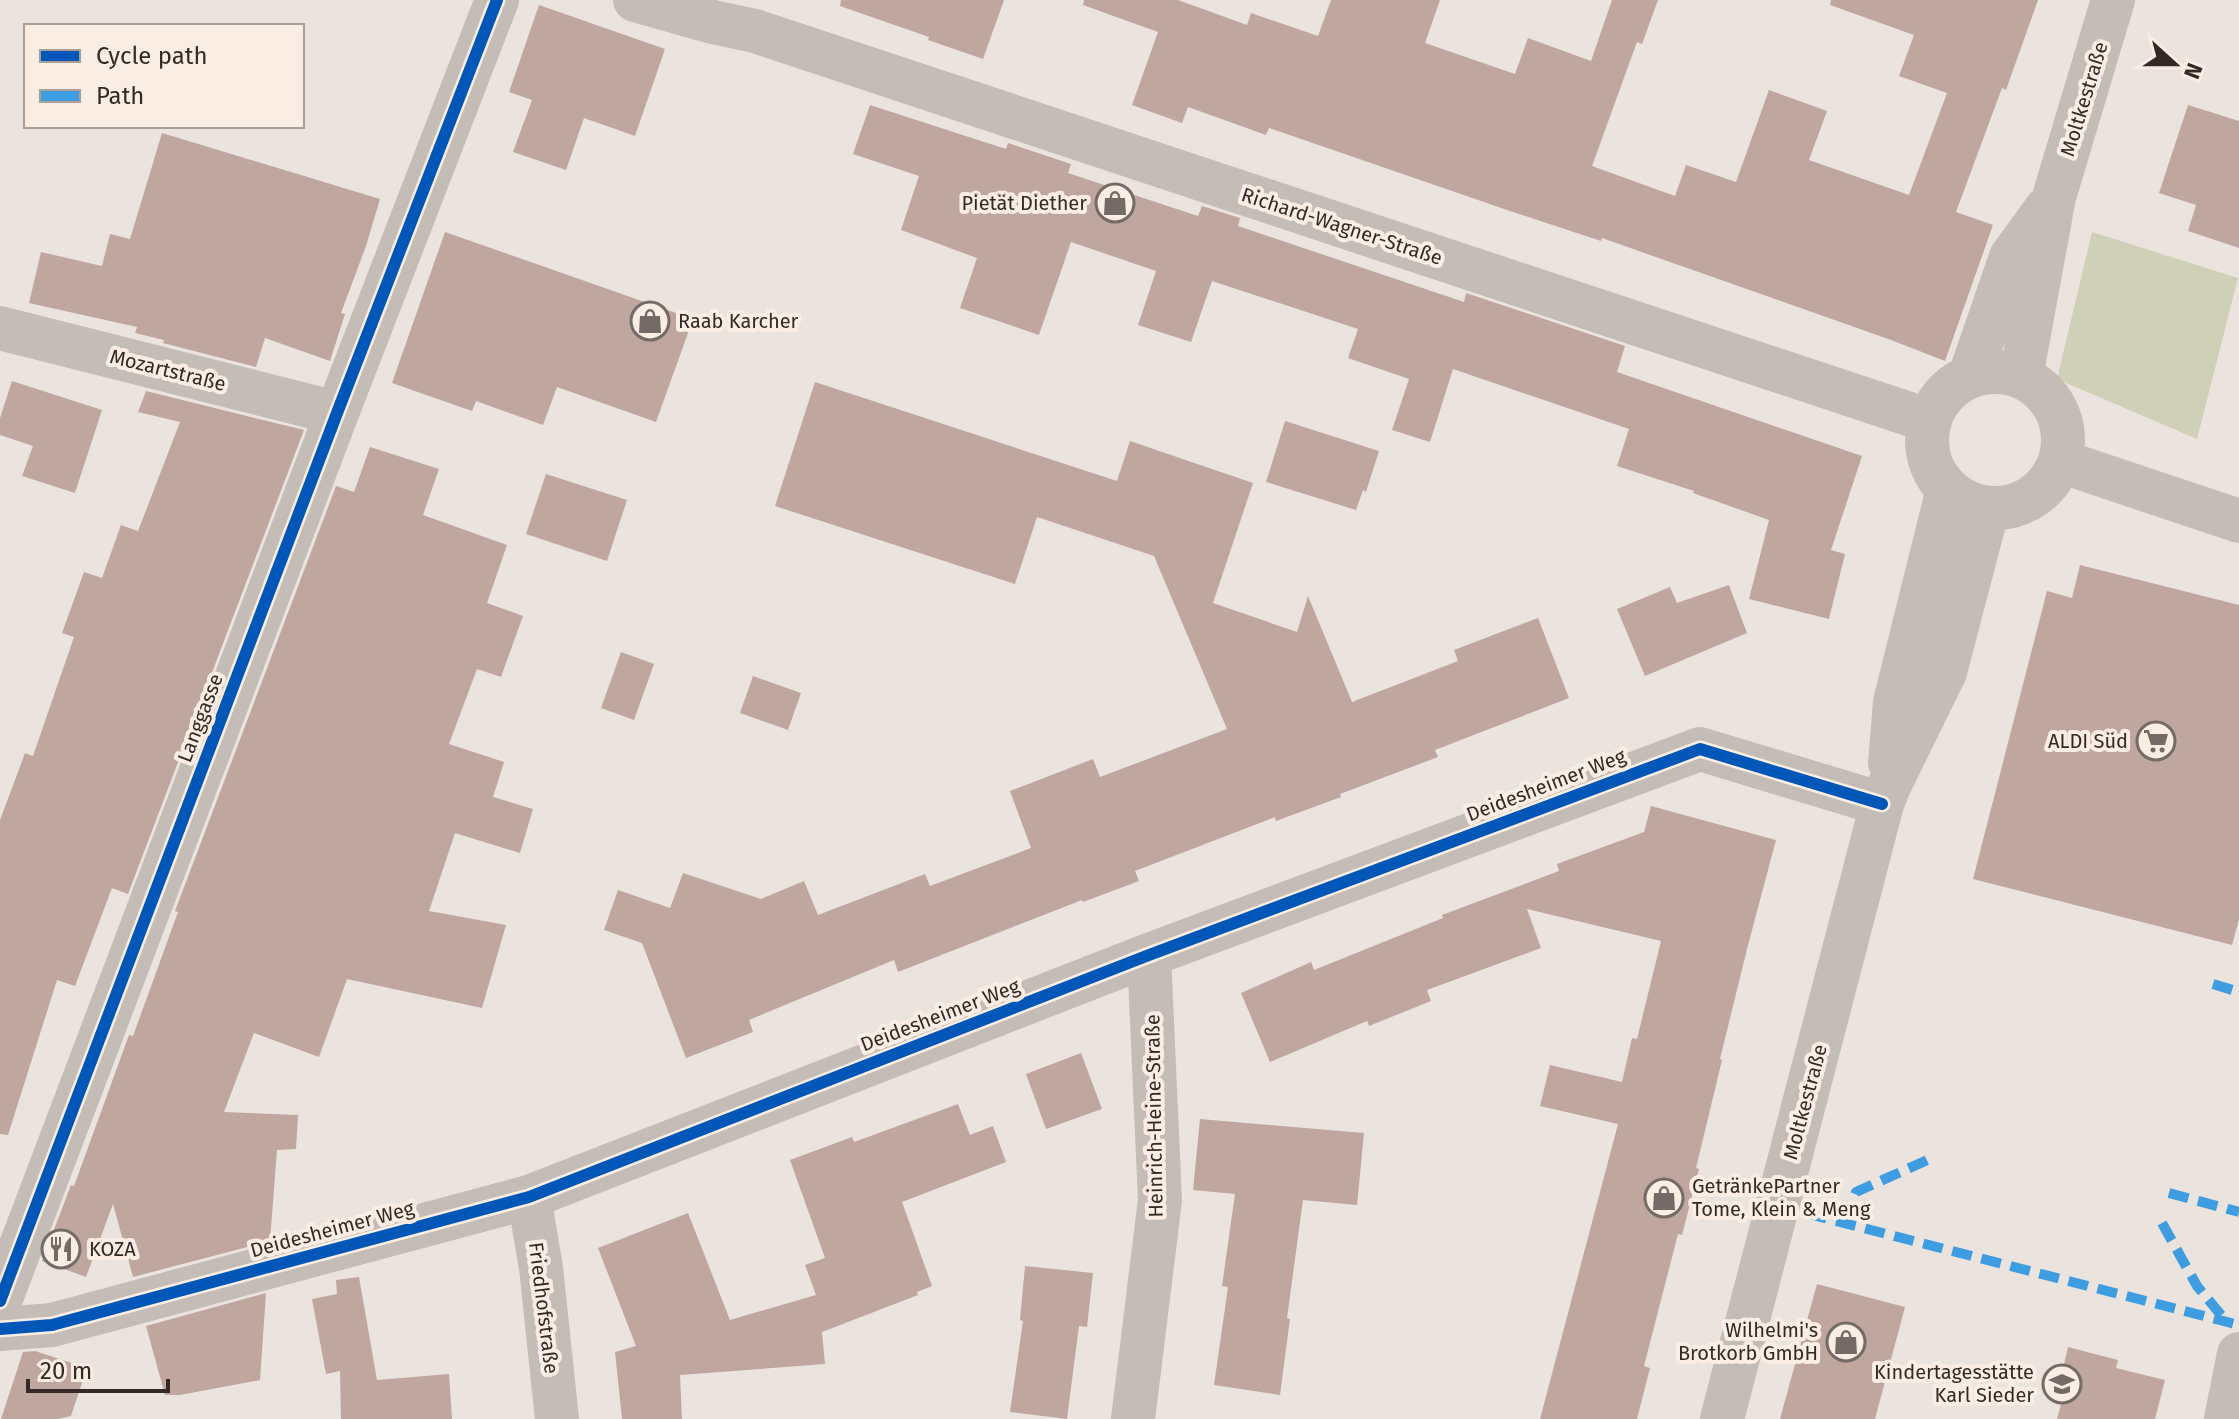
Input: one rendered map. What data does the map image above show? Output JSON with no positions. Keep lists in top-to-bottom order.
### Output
{
  "streets": {
    "street": [
      "Moltkestraße",
      "Richard-Wagner-Straße",
      "Mozartstraße",
      "Langgasse",
      "Deidesheimer Weg",
      "Heinrich-Heine-Straße",
      "Friedhofstraße"
    ]
  },
  "crossings": [
    ["Moltkestraße", "Richard-Wagner-Straße"],
    ["Moltkestraße", "Deidesheimer Weg"],
    ["Mozartstraße", "Langgasse"],
    ["Deidesheimer Weg", "Heinrich-Heine-Straße"],
    ["Deidesheimer Weg", "Friedhofstraße"]
  ],
  "places": {
    "shop": [
      "Pietät Diether",
      "Raab Karcher",
      "GetränkePartner Tome, Klein & Meng",
      "Wilhelmi's Brotkorb GmbH"
    ],
    "supermarket": ["ALDI Süd"],
    "restaurant": ["KOZA"],
    "school or university": ["Kindertagesstätte Karl Sieder"]
  },
  "legend": ["Cycle path", "Path"],
  "scale_bar": "20 m",
  "north": "right"
}
